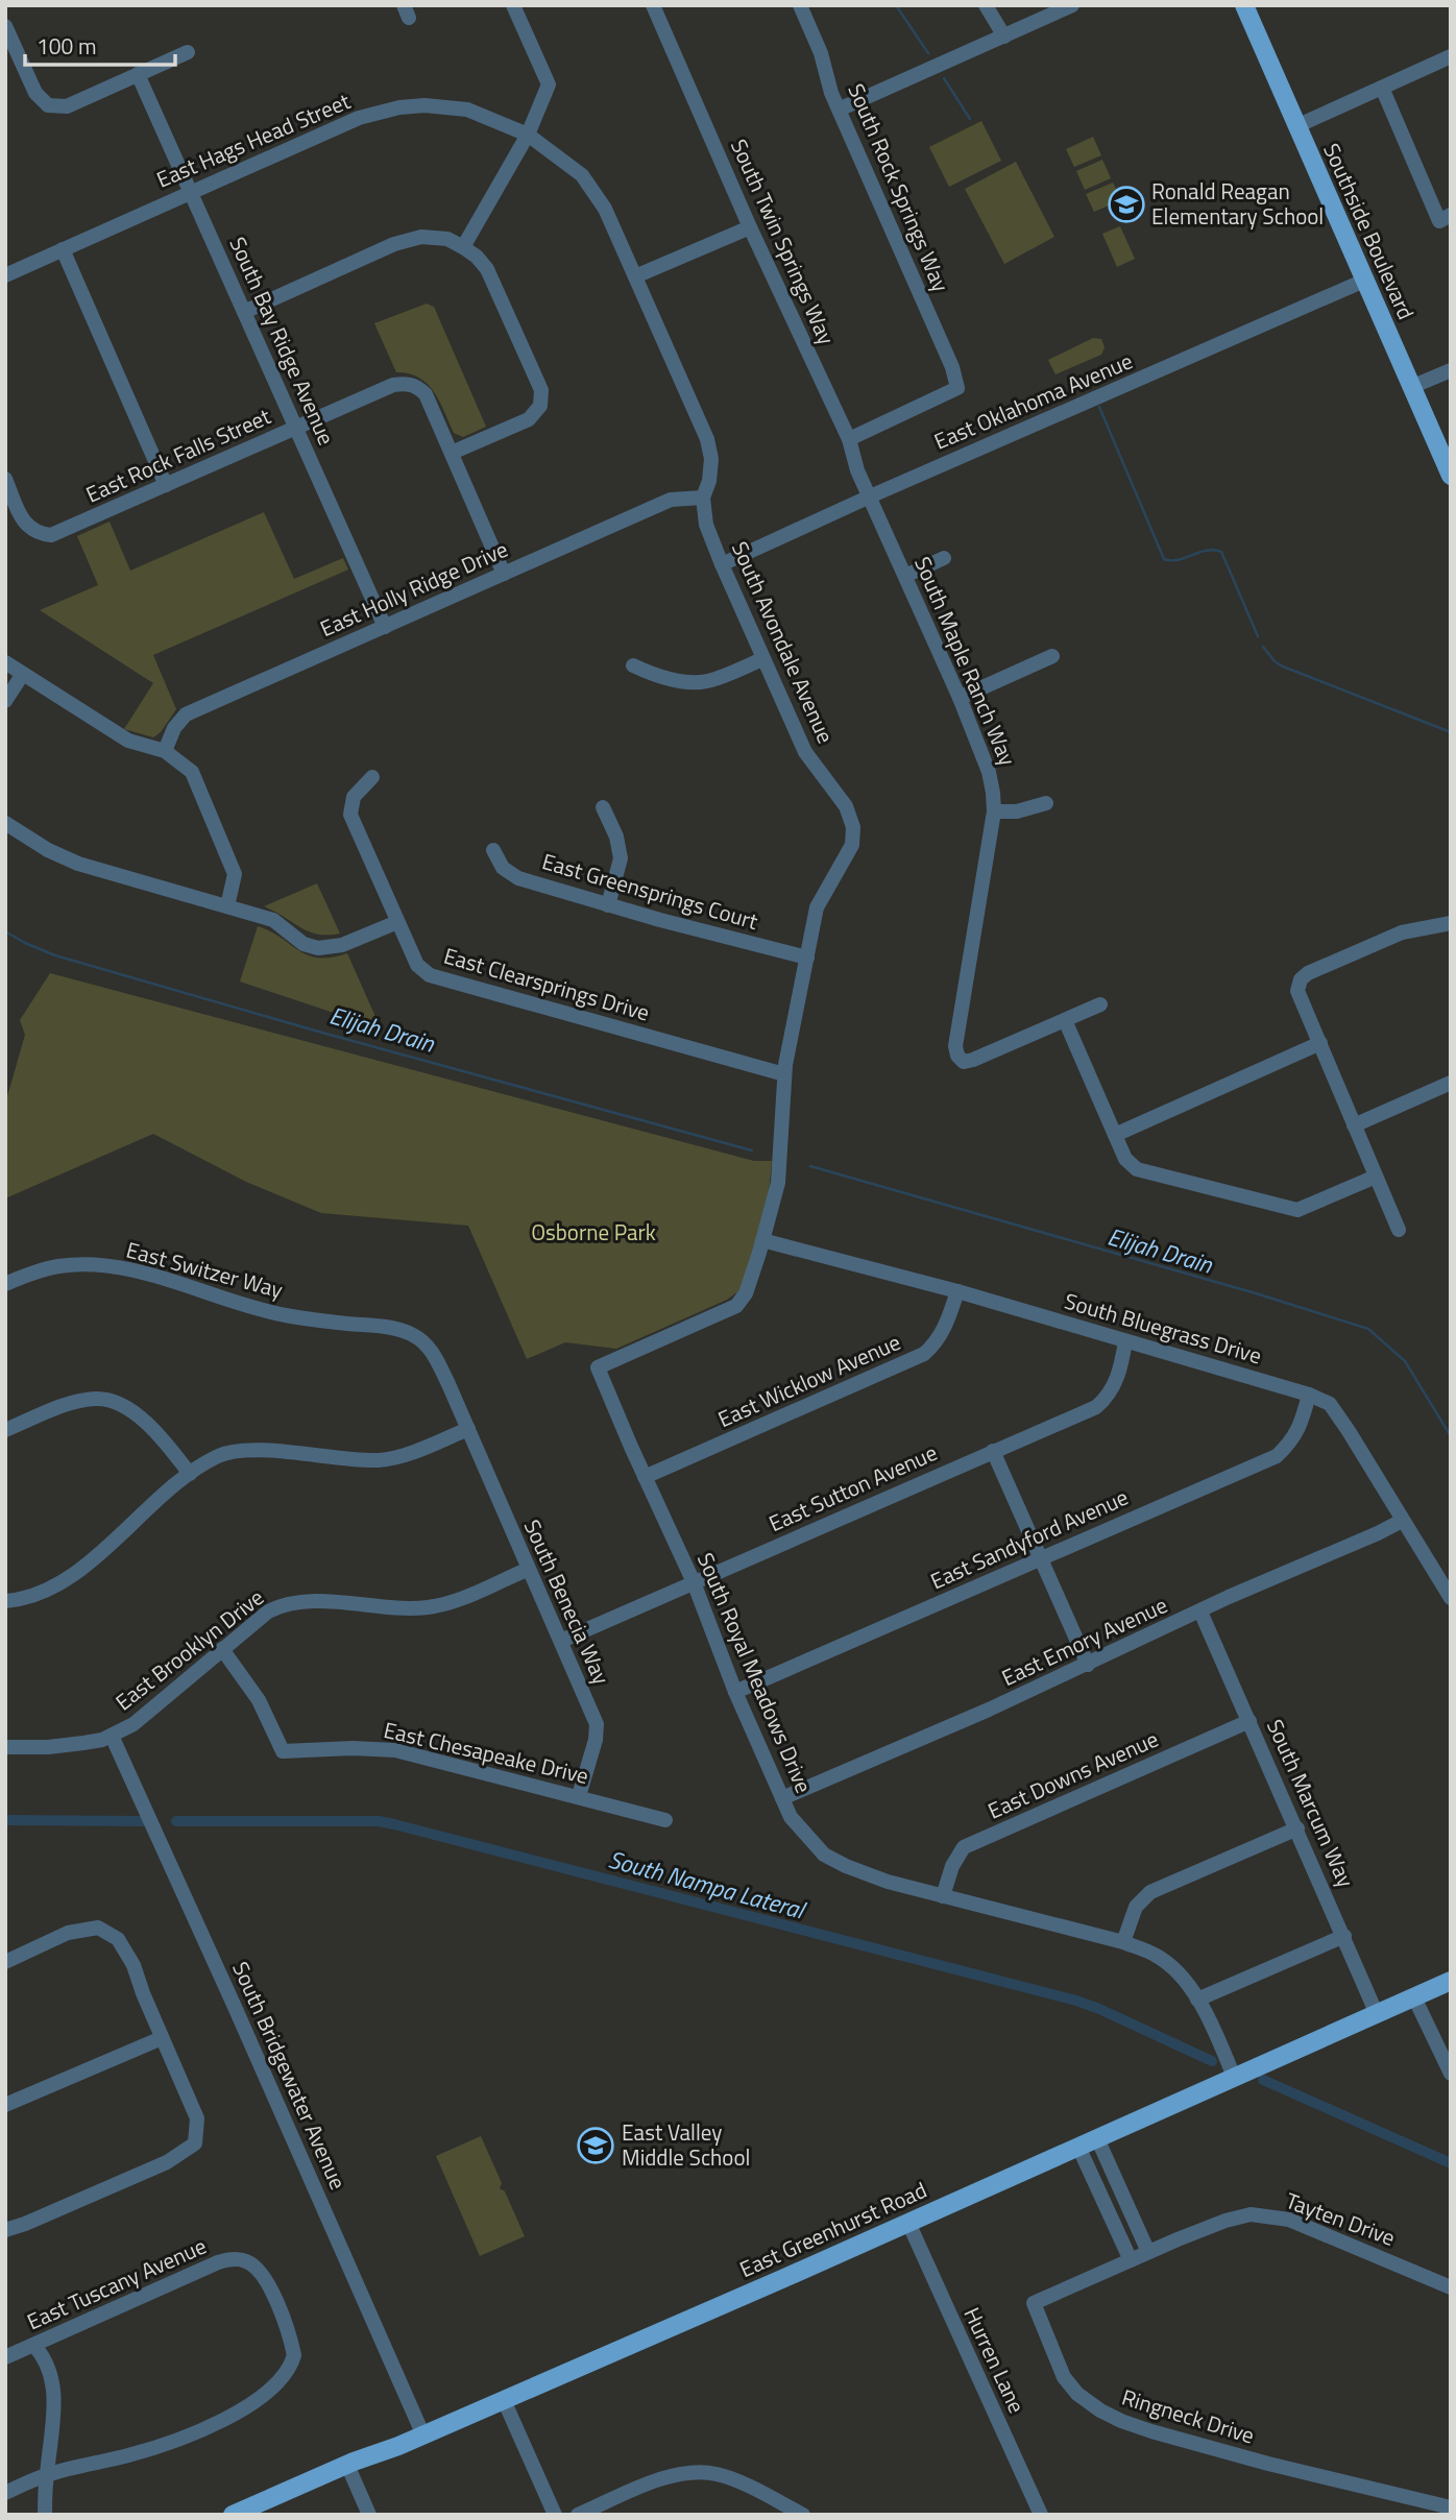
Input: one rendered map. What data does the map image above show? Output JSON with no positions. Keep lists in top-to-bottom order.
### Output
{
  "streets": {
    "main road": ["Southside Boulevard", "East Greenhurst Road"],
    "street": [
      "East Hags Head Street",
      "South Rock Springs Way",
      "South Twin Springs Way",
      "South Bay Ridge Avenue",
      "East Oklahoma Avenue",
      "East Rock Falls Street",
      "East Holly Ridge Drive",
      "South Avondale Avenue",
      "South Maple Ranch Way",
      "East Greensprings Court",
      "East Clearsprings Drive",
      "East Switzer Way",
      "South Bluegrass Drive",
      "East Wicklow Avenue",
      "East Sutton Avenue",
      "East Sandyford Avenue",
      "South Benecia Way",
      "East Emory Avenue",
      "East Brooklyn Drive",
      "South Royal Meadows Drive",
      "East Chesapeake Drive",
      "East Downs Avenue",
      "South Marcum Way",
      "South Bridgewater Avenue",
      "Tayten Drive",
      "East Tuscany Avenue",
      "Hurren Lane",
      "Ringneck Drive"
    ]
  },
  "crossings": [
    ["East Hags Head Street", "South Bay Ridge Avenue"],
    ["East Hags Head Street", "South Avondale Avenue"],
    ["South Rock Springs Way", "South Twin Springs Way"],
    ["Southside Boulevard", "East Oklahoma Avenue"],
    ["South Twin Springs Way", "East Oklahoma Avenue"],
    ["South Twin Springs Way", "South Maple Ranch Way"],
    ["South Bay Ridge Avenue", "East Rock Falls Street"],
    ["South Bay Ridge Avenue", "East Holly Ridge Drive"],
    ["East Oklahoma Avenue", "South Avondale Avenue"],
    ["East Oklahoma Avenue", "South Maple Ranch Way"],
    ["East Holly Ridge Drive", "South Avondale Avenue"],
    ["South Avondale Avenue", "East Greensprings Court"],
    ["South Avondale Avenue", "East Clearsprings Drive"],
    ["South Avondale Avenue", "South Bluegrass Drive"],
    ["South Avondale Avenue", "South Royal Meadows Drive"],
    ["East Switzer Way", "South Benecia Way"],
    ["South Bluegrass Drive", "East Wicklow Avenue"],
    ["South Bluegrass Drive", "East Sutton Avenue"],
    ["South Bluegrass Drive", "East Sandyford Avenue"],
    ["South Bluegrass Drive", "East Emory Avenue"],
    ["East Wicklow Avenue", "South Royal Meadows Drive"],
    ["East Sutton Avenue", "South Benecia Way"],
    ["East Sutton Avenue", "South Royal Meadows Drive"],
    ["East Sandyford Avenue", "South Royal Meadows Drive"],
    ["South Benecia Way", "East Brooklyn Drive"],
    ["South Benecia Way", "East Chesapeake Drive"],
    ["East Emory Avenue", "South Royal Meadows Drive"],
    ["East Emory Avenue", "South Marcum Way"],
    ["East Brooklyn Drive", "East Chesapeake Drive"],
    ["East Brooklyn Drive", "South Bridgewater Avenue"],
    ["South Royal Meadows Drive", "East Downs Avenue"],
    ["South Royal Meadows Drive", "East Greenhurst Road"],
    ["East Downs Avenue", "South Marcum Way"],
    ["South Marcum Way", "East Greenhurst Road"],
    ["South Bridgewater Avenue", "East Greenhurst Road"],
    ["Tayten Drive", "Ringneck Drive"],
    ["East Greenhurst Road", "Hurren Lane"]
  ],
  "water": ["Elijah Drain", "South Nampa Lateral"],
  "parks": ["Osborne Park"],
  "places": {
    "school or university": ["Ronald Reagan Elementary School", "East Valley Middle School"]
  },
  "scale_bar": "100 m"
}
